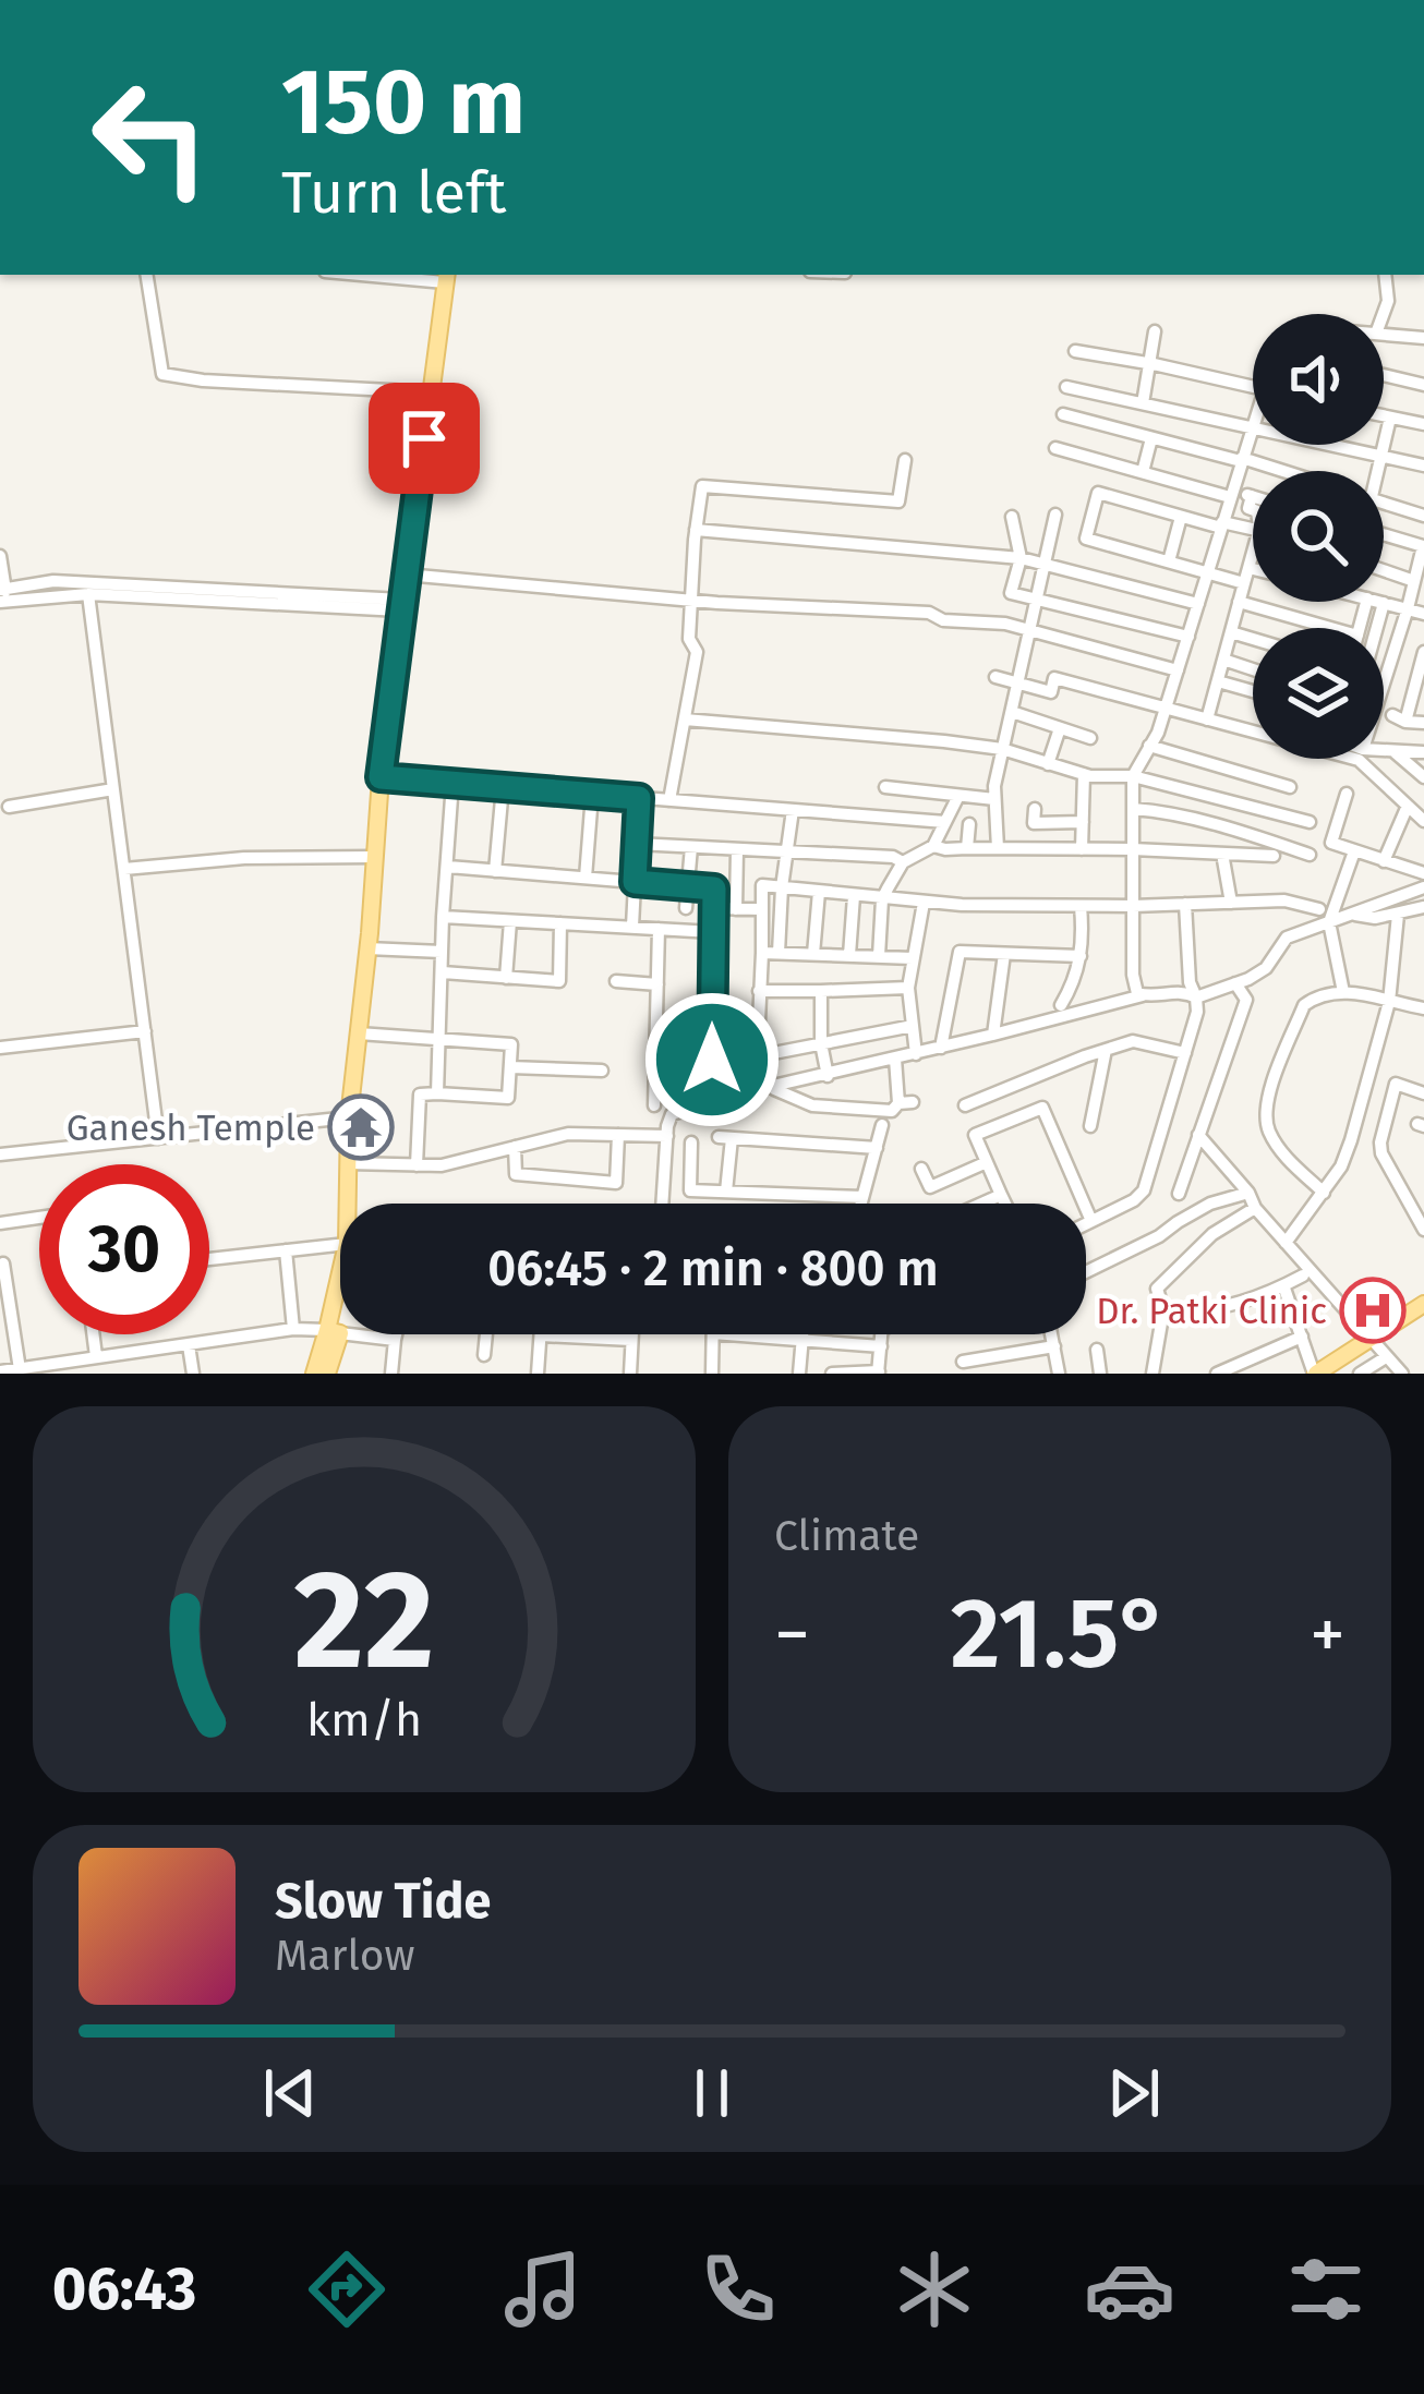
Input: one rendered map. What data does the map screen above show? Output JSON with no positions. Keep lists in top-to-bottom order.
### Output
{
  "places": {
    "temple": ["Ganesh Temple"],
    "hospital": ["Dr. Patki Clinic"]
  },
  "page": {
    "turn": ["150 m", "Turn left"],
    "limit": "30",
    "trip": "06:45 · 2 min · 800 m",
    "tile": "Climate",
    "heat": ["−", "21.5°", "+"],
    "song": ["Slow Tide", "Marlow"],
    "tabs": "06:43",
    "gauge": ["22", "km/h"]
  }
}
